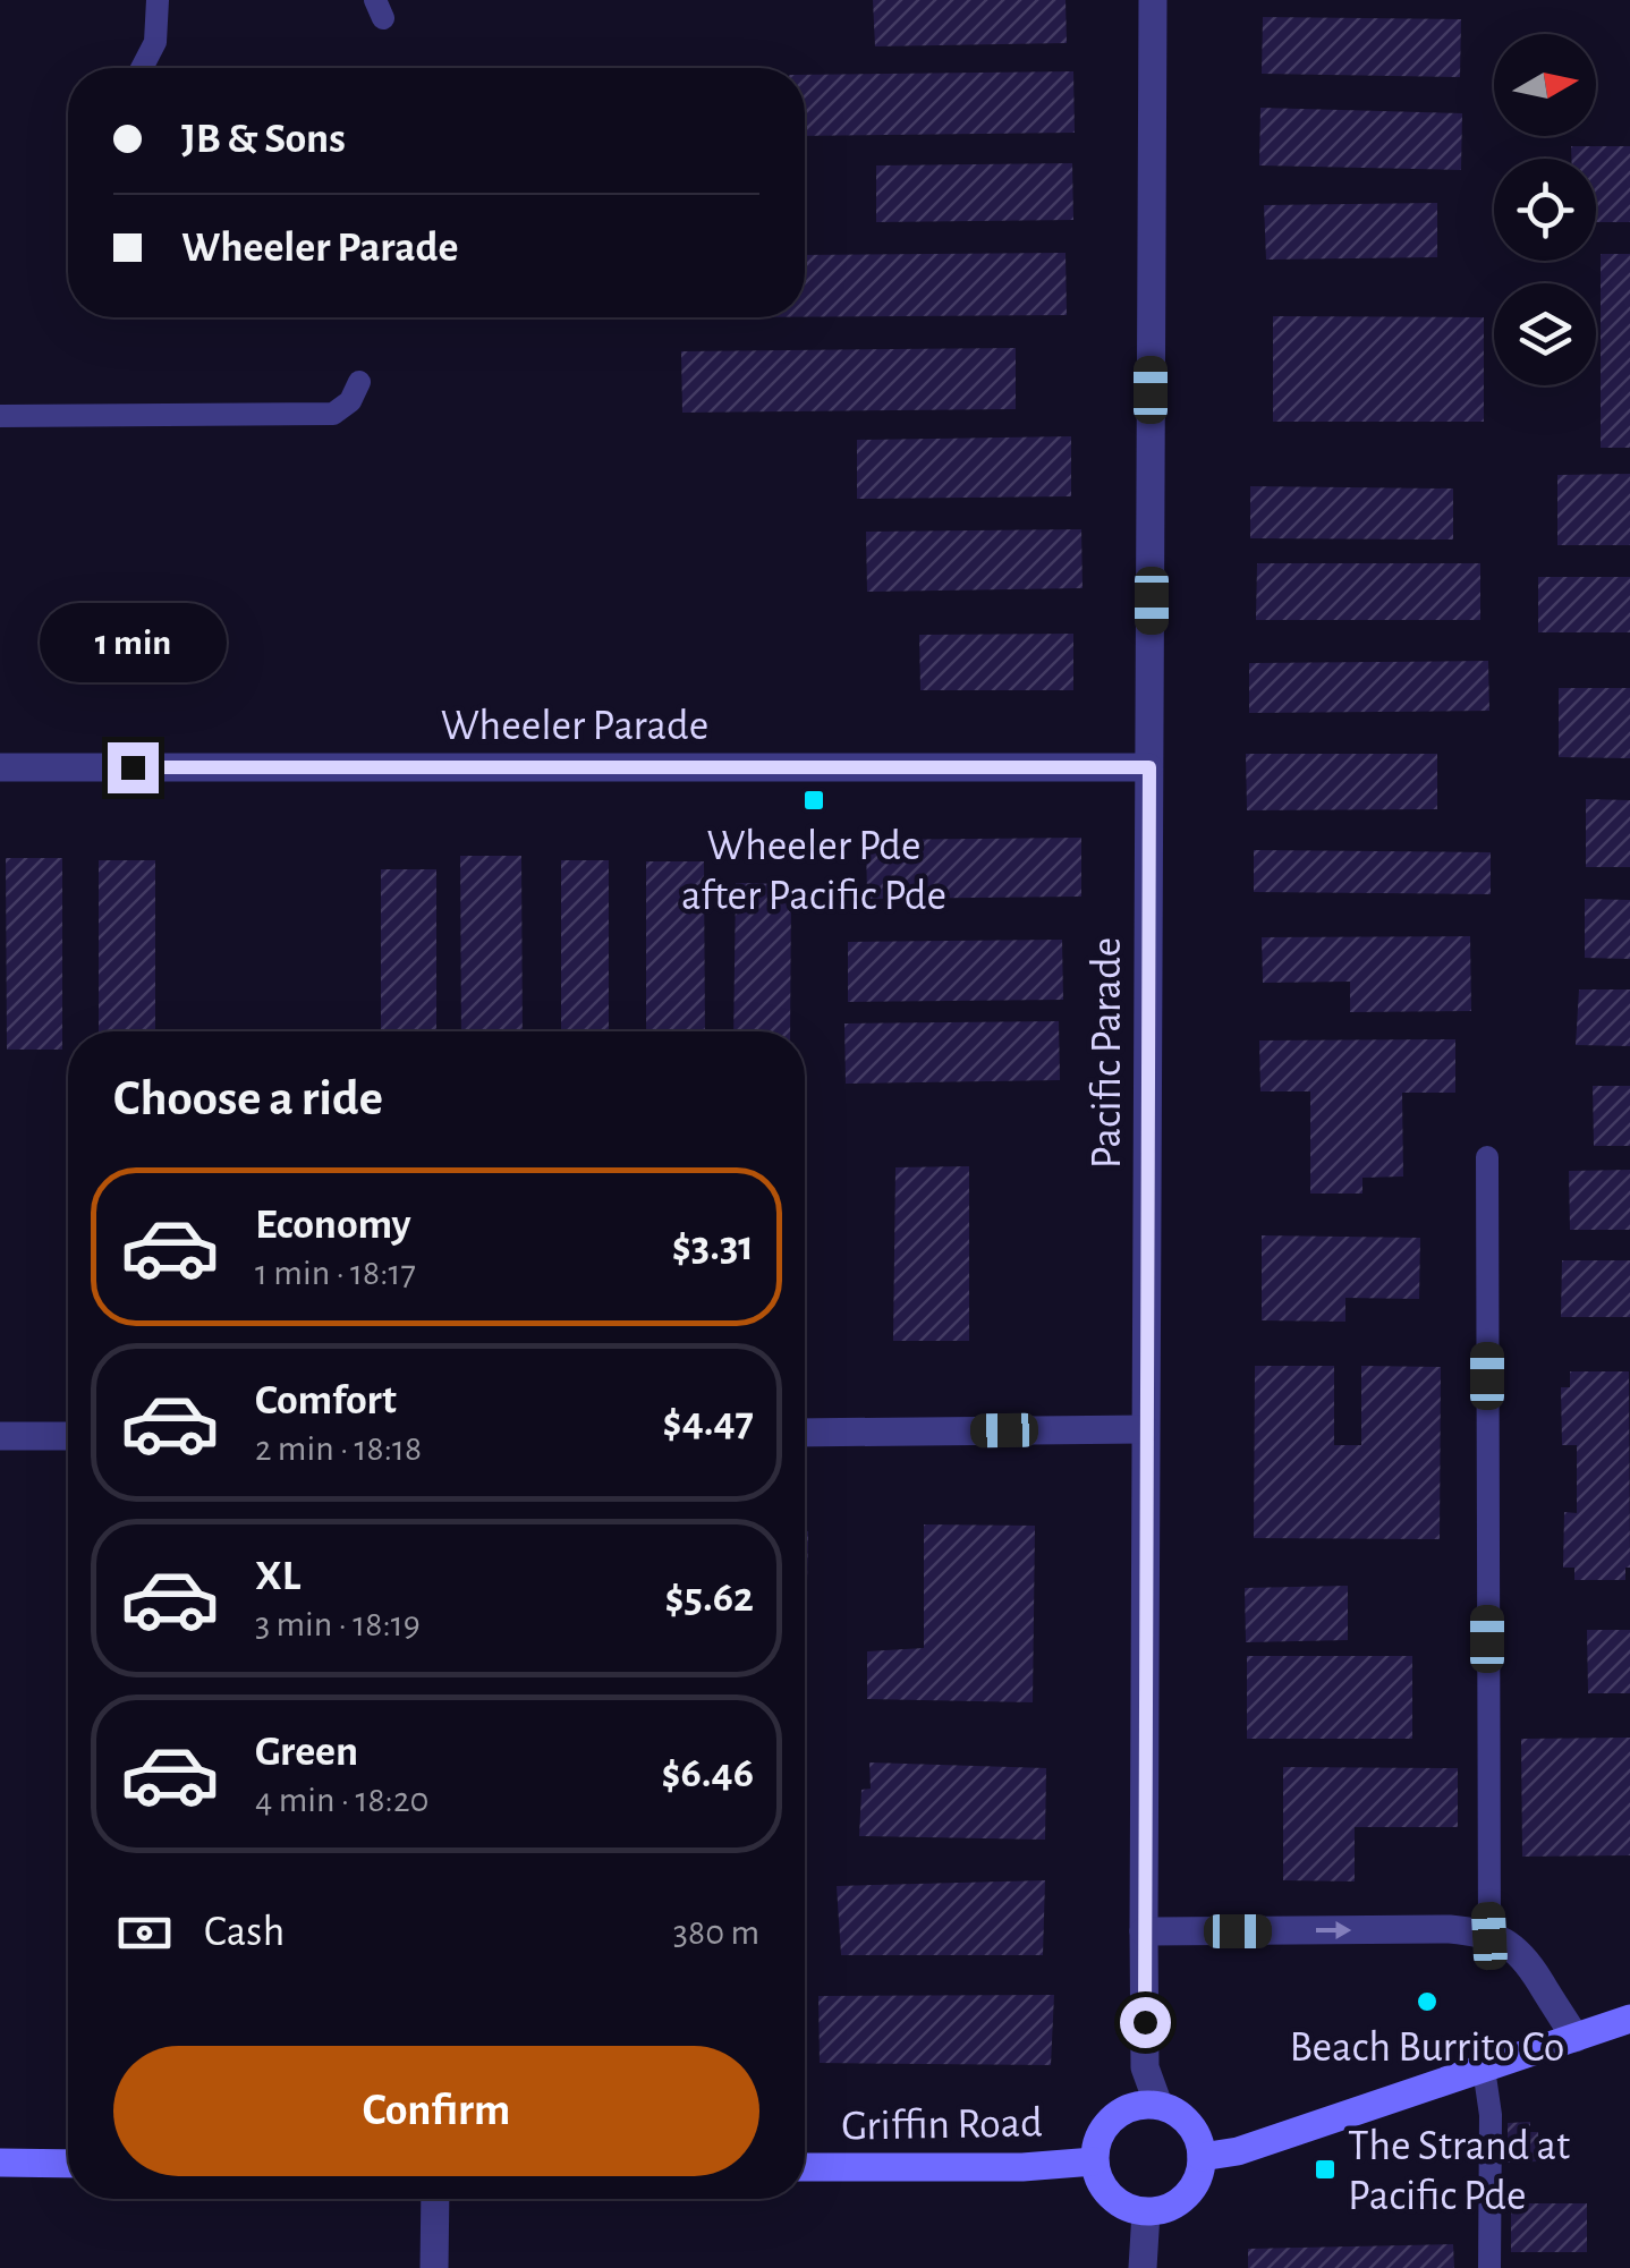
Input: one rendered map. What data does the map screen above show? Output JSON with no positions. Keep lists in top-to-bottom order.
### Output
{
  "streets": {
    "main road": ["Griffin Road"],
    "street": ["Wheeler Parade", "Pacific Parade"]
  },
  "crossings": [
    ["Wheeler Parade", "Pacific Parade"],
    ["Pacific Parade", "Griffin Road"]
  ],
  "places": {
    "transit": ["Wheeler Pde after Pacific Pde", "The Strand at Pacific Pde"],
    "other": ["Beach Burrito Co"]
  },
  "north": "right",
  "page": {
    "banner": ["JB & Sons", "Wheeler Parade"],
    "bubble": "1 min",
    "heading": "Choose a ride",
    "list": [
      {
        "name": "Economy",
        "note": "1 min · 18:17",
        "value": "$3.31"
      },
      {
        "name": "Comfort",
        "note": "2 min · 18:18",
        "value": "$4.47"
      },
      {
        "name": "XL",
        "note": "3 min · 18:19",
        "value": "$5.62"
      },
      {
        "name": "Green",
        "note": "4 min · 18:20",
        "value": "$6.46"
      }
    ],
    "pay": ["Cash", "380 m"],
    "buttons": "Confirm"
  }
}
